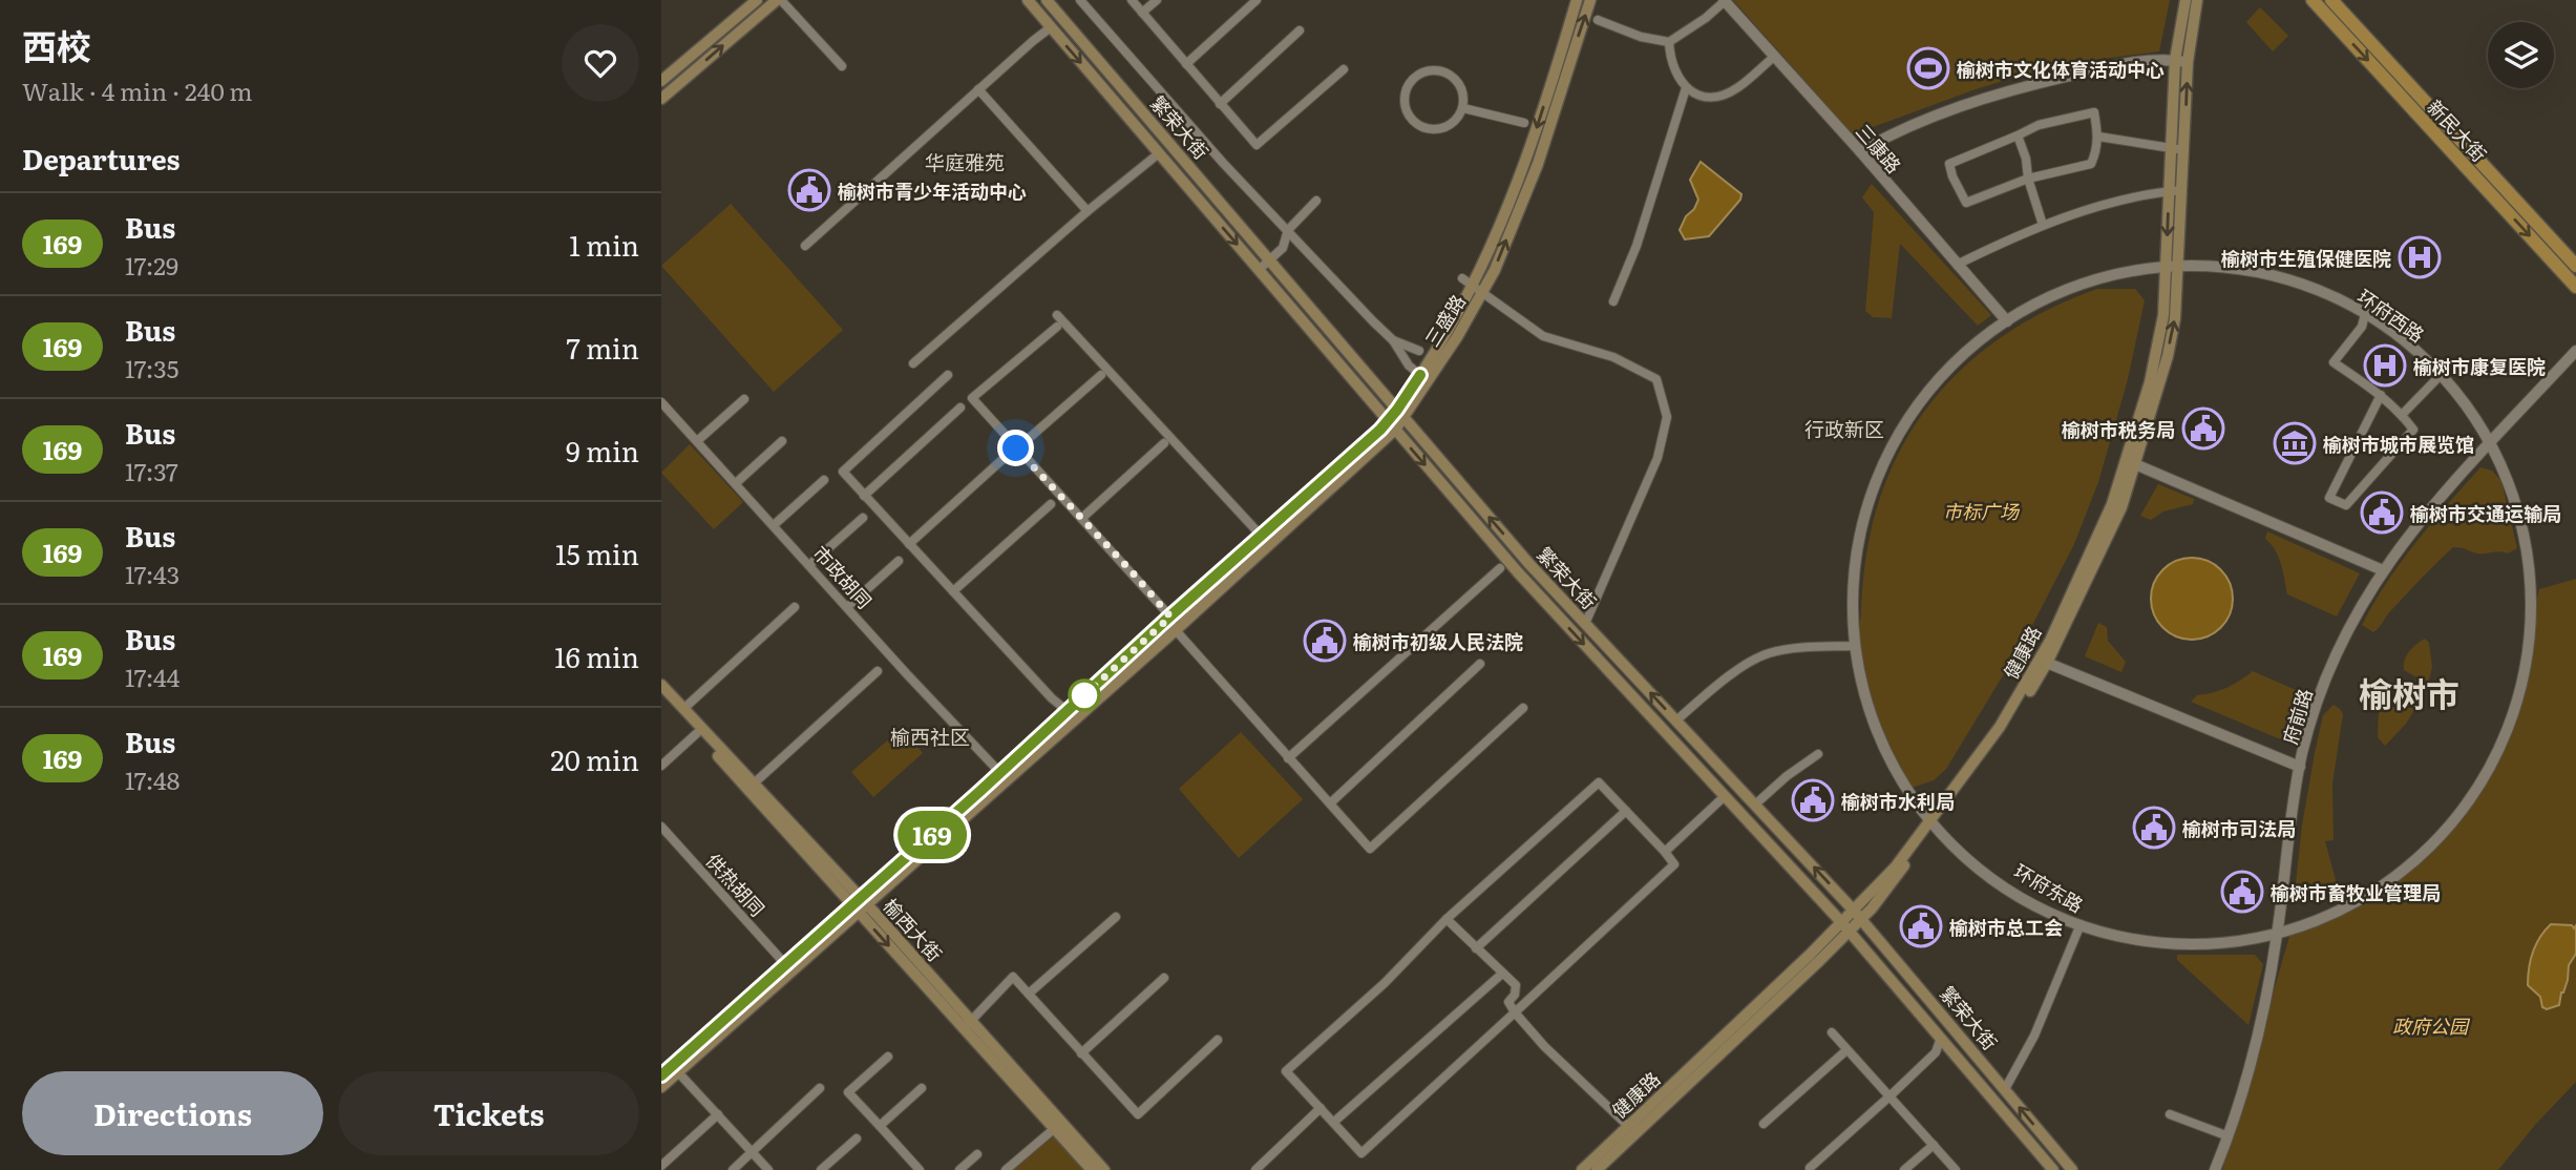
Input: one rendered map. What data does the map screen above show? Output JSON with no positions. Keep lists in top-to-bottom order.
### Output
{
  "streets": {
    "main road": [
      "繁荣大街",
      "新民大街",
      "三盛路",
      "健康路",
      "榆西大街"
    ],
    "street": [
      "三康路",
      "环府西路",
      "市政胡同",
      "府前路",
      "供热胡同",
      "环府东路"
    ]
  },
  "crossings": [
    ["繁荣大街", "三盛路"],
    ["繁荣大街", "健康路"],
    ["三康路", "环府西路"],
    ["环府西路", "健康路"],
    ["环府西路", "府前路"],
    ["环府西路", "环府东路"],
    ["三盛路", "市政胡同"],
    ["三盛路", "供热胡同"],
    ["三盛路", "榆西大街"],
    ["健康路", "环府东路"],
    ["府前路", "环府东路"]
  ],
  "districts": [
    "华庭雅苑",
    "行政新区",
    "榆树市",
    "榆西社区"
  ],
  "parks": ["市标广场", "政府公园"],
  "places": {
    "sports": ["榆树市文化体育活动中心"],
    "public building": [
      "榆树市青少年活动中心",
      "榆树市税务局",
      "榆树市交通运输局",
      "榆树市初级人民法院",
      "榆树市水利局",
      "榆树市司法局",
      "榆树市畜牧业管理局",
      "榆树市总工会"
    ],
    "hospital": ["榆树市生殖保健医院", "榆树市康复医院"],
    "museum": ["榆树市城市展览馆"]
  },
  "lines": ["bus line 169"],
  "page": {
    "heading": [
      ["西校", "Walk · 4 min · 240 m"],
      "Departures"
    ],
    "on_map": "169",
    "list": [
      {
        "mark": "169",
        "name": "Bus",
        "note": "17:29",
        "value": "1 min"
      },
      {
        "mark": "169",
        "name": "Bus",
        "note": "17:35",
        "value": "7 min"
      },
      {
        "mark": "169",
        "name": "Bus",
        "note": "17:37",
        "value": "9 min"
      },
      {
        "mark": "169",
        "name": "Bus",
        "note": "17:43",
        "value": "15 min"
      },
      {
        "mark": "169",
        "name": "Bus",
        "note": "17:44",
        "value": "16 min"
      },
      {
        "mark": "169",
        "name": "Bus",
        "note": "17:48",
        "value": "20 min"
      }
    ],
    "buttons": ["Directions", "Tickets"]
  }
}
